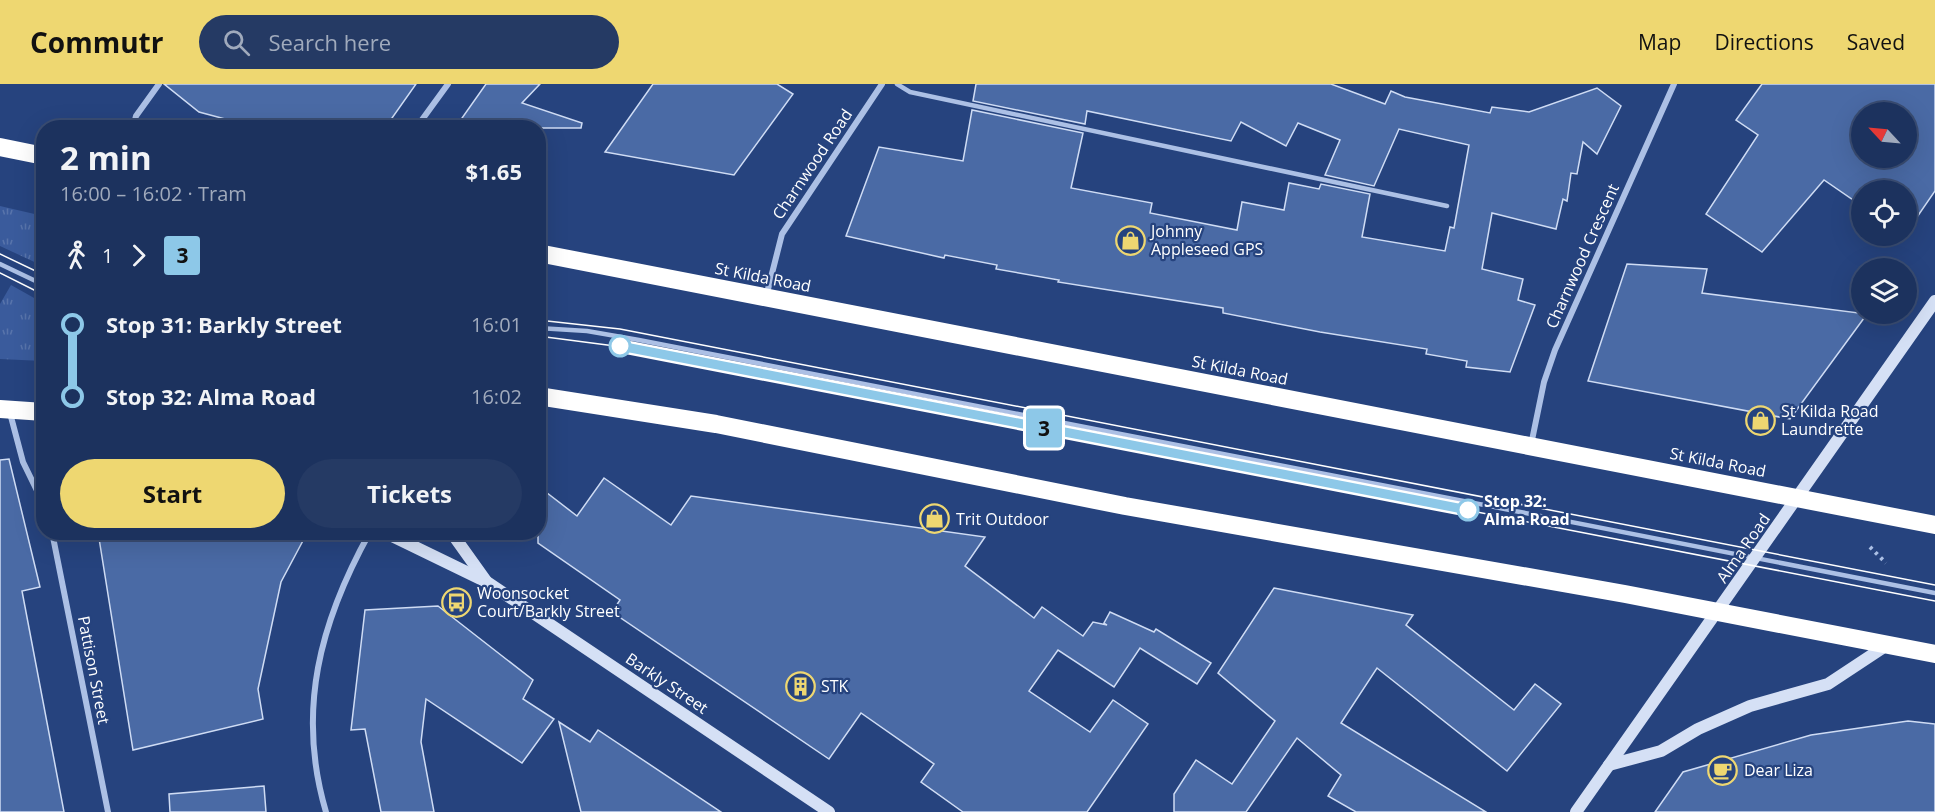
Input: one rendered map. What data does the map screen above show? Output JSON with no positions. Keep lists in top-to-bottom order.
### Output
{
  "streets": {
    "highway": ["St Kilda Road"],
    "street": [
      "Charnwood Road",
      "Charnwood Crescent",
      "Alma Road",
      "Pattison Street",
      "Barkly Street"
    ]
  },
  "crossings": [
    ["Charnwood Road", "St Kilda Road"],
    ["Charnwood Crescent", "St Kilda Road"],
    ["St Kilda Road", "Alma Road"]
  ],
  "places": {
    "shop": ["Johnny Appleseed GPS", "St Kilda Road Laundrette", "Trit Outdoor"],
    "other": ["Stop 32: Alma Road"],
    "bus stop": ["Woonsocket Court/Barkly Street"],
    "building": ["STK"],
    "cafe": ["Dear Liza"]
  },
  "lines": ["tram line 3"],
  "north": "top left",
  "page": {
    "header": "Commutr",
    "search": "Search here",
    "nav": ["Map", "Directions", "Saved"],
    "on_map": "3",
    "heading": ["2 min", "16:00 – 16:02 · Tram", "$1.65"],
    "legs": ["1", "3"],
    "list": [
      {
        "name": "Stop 31: Barkly Street",
        "value": "16:01"
      },
      {
        "name": "Stop 32: Alma Road",
        "value": "16:02"
      }
    ],
    "buttons": ["Start", "Tickets"]
  }
}
